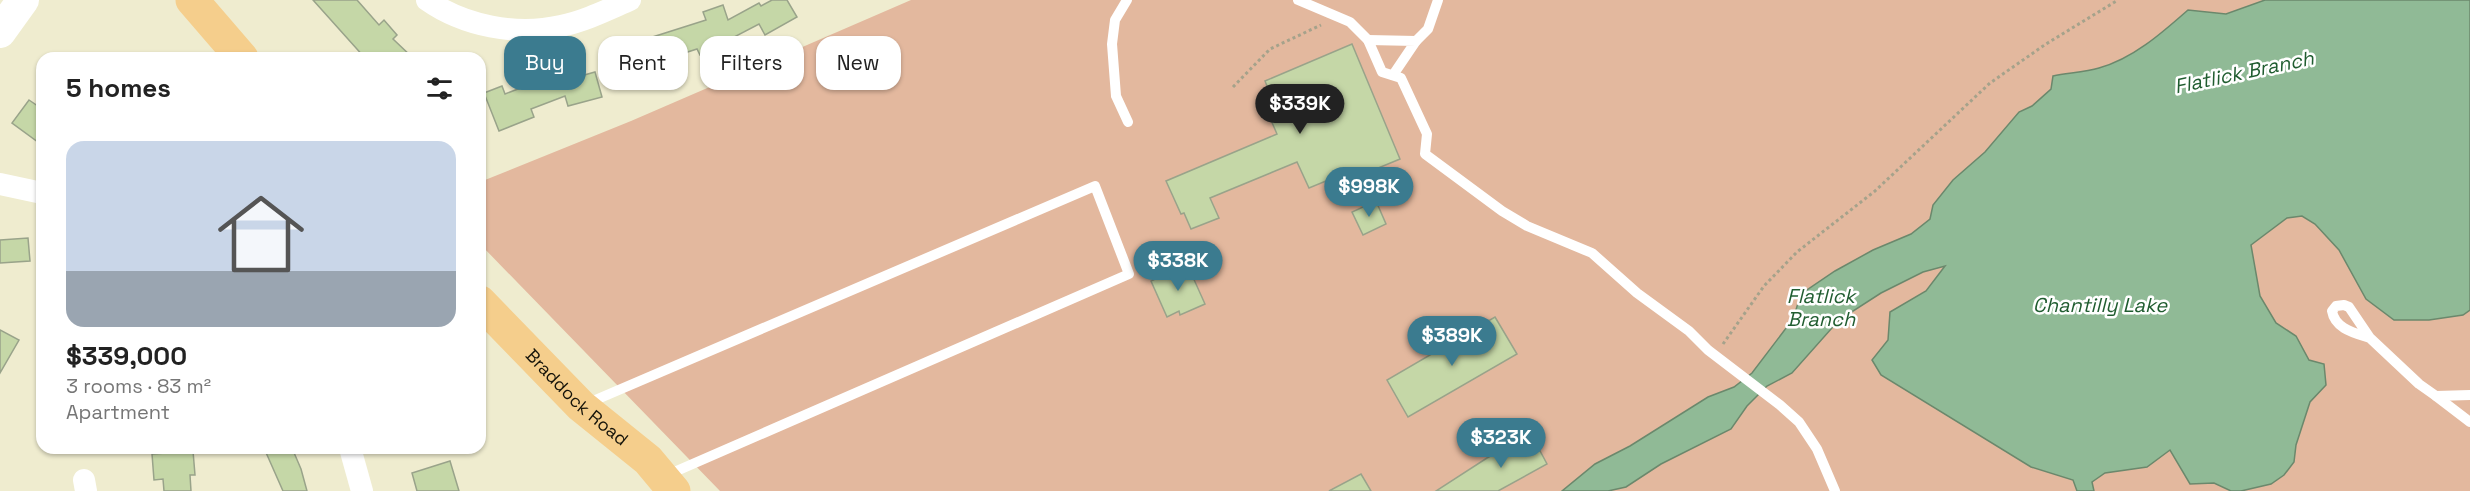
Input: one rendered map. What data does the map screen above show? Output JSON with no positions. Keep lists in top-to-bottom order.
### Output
{
  "streets": {
    "main road": ["Braddock Road"]
  },
  "water": ["Flatlick Branch", "Chantilly Lake"],
  "page": {
    "chip": [
      "Buy",
      "Rent",
      "Filters",
      "New"
    ],
    "heading": "5 homes",
    "price": [
      "$339K",
      "$998K",
      "$338K",
      "$389K",
      "$323K"
    ],
    "list": [
      {
        "name": "$339,000",
        "note": "3 rooms · 83 m² · Apartment"
      }
    ]
  }
}
